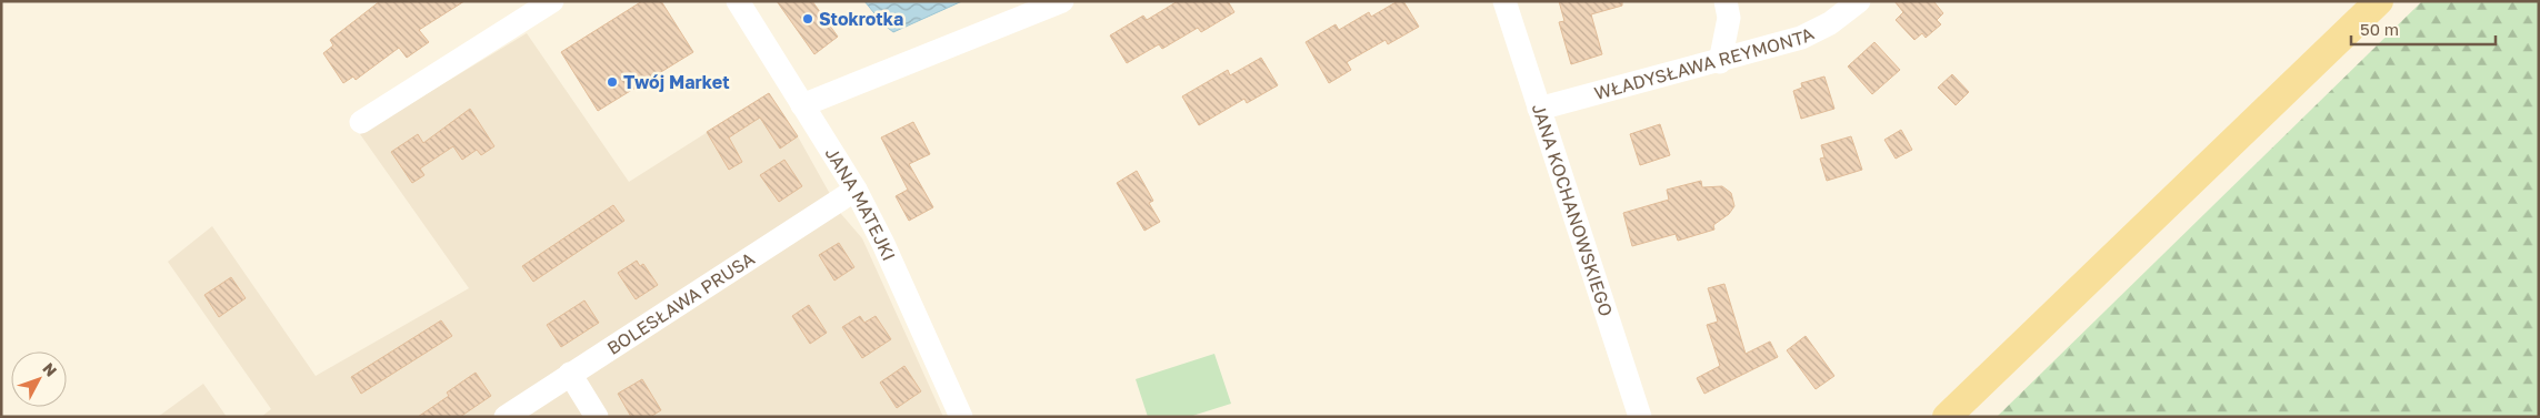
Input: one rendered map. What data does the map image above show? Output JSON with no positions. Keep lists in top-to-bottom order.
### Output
{
  "streets": {
    "street": [
      "WŁADYSŁAWA REYMONTA",
      "JANA MATEJKI",
      "JANA KOCHANOWSKIEGO",
      "BOLESŁAWA PRUSA"
    ]
  },
  "crossings": [
    ["WŁADYSŁAWA REYMONTA", "JANA KOCHANOWSKIEGO"],
    ["JANA MATEJKI", "BOLESŁAWA PRUSA"]
  ],
  "places": ["Stokrotka", "Twój Market"],
  "scale_bar": "50 m",
  "north": "top right"
}
